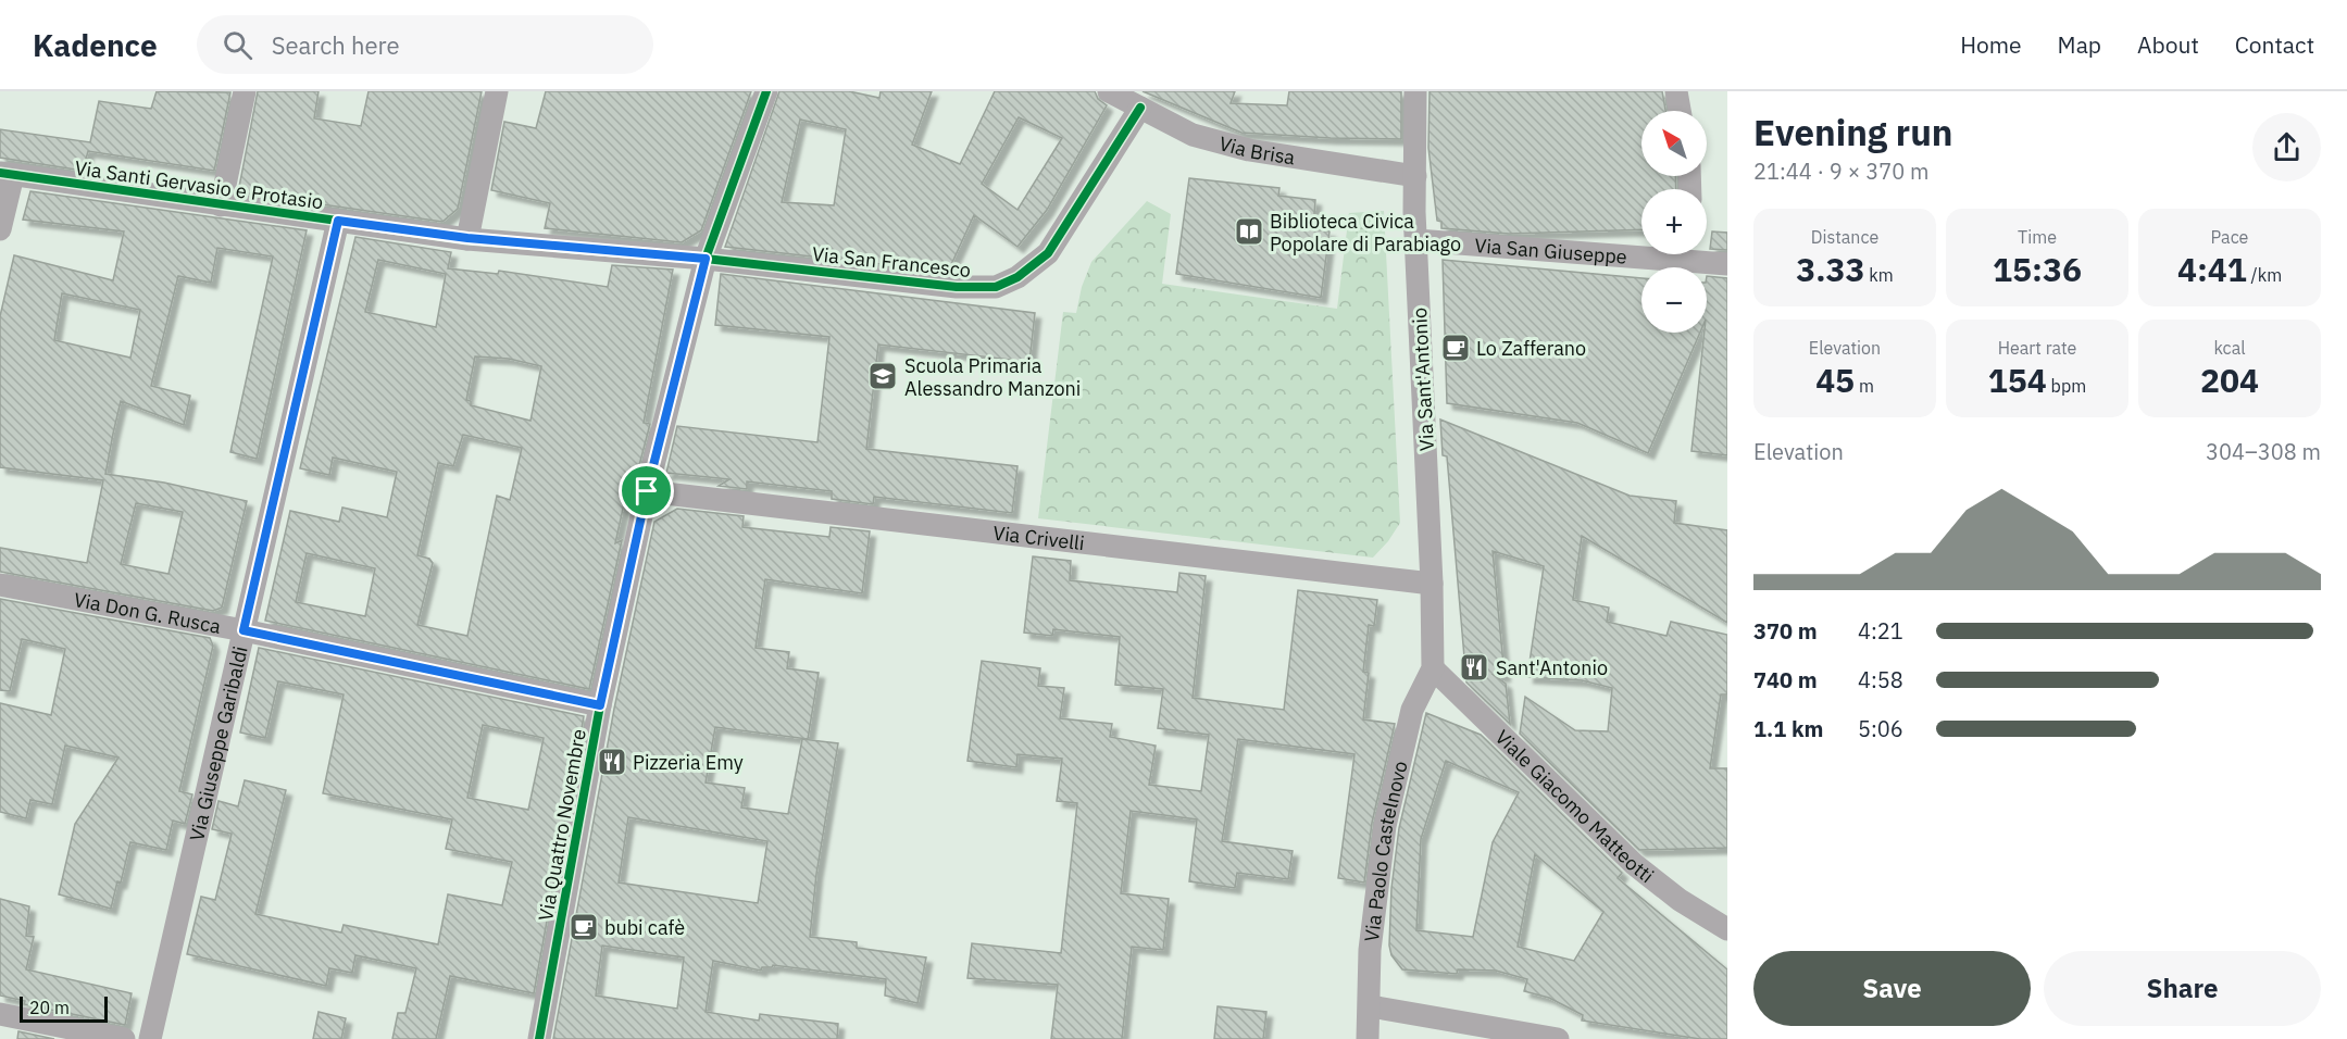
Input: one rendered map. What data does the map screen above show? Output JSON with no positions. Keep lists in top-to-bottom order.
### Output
{
  "streets": {
    "street": [
      "Via Brisa",
      "Via Santi Gervasio e Protasio",
      "Via San Giuseppe",
      "Via San Francesco",
      "Via Sant'Antonio",
      "Via Crivelli",
      "Via Don G. Rusca",
      "Via Giuseppe Garibaldi",
      "Viale Giacomo Matteotti",
      "Via Quattro Novembre",
      "Via Paolo Castelnovo"
    ]
  },
  "crossings": [
    ["Via Brisa", "Via San Francesco"],
    ["Via Brisa", "Via Sant'Antonio"],
    ["Via Santi Gervasio e Protasio", "Via San Francesco"],
    ["Via Santi Gervasio e Protasio", "Via Giuseppe Garibaldi"],
    ["Via Santi Gervasio e Protasio", "Via Quattro Novembre"],
    ["Via San Giuseppe", "Via Sant'Antonio"],
    ["Via San Francesco", "Via Quattro Novembre"],
    ["Via Sant'Antonio", "Via Crivelli"],
    ["Via Sant'Antonio", "Viale Giacomo Matteotti"],
    ["Via Sant'Antonio", "Via Paolo Castelnovo"],
    ["Via Crivelli", "Via Quattro Novembre"],
    ["Via Don G. Rusca", "Via Giuseppe Garibaldi"],
    ["Via Don G. Rusca", "Via Quattro Novembre"],
    ["Viale Giacomo Matteotti", "Via Paolo Castelnovo"]
  ],
  "places": {
    "library": ["Biblioteca Civica Popolare di Parabiago"],
    "cafe": ["Lo Zafferano", "bubi cafè"],
    "school or university": ["Scuola Primaria Alessandro Manzoni"],
    "restaurant": ["Sant'Antonio", "Pizzeria Emy"]
  },
  "scale_bar": "20 m",
  "north": "top left",
  "page": {
    "header": "Kadence",
    "search": "Search here",
    "nav": [
      "Home",
      "Map",
      "About",
      "Contact"
    ],
    "heading": ["Evening run", "21:44 · 9 × 370 m"],
    "map_buttons": ["+", "−"],
    "stats": [
      ["Distance", "3.33 km"],
      ["Time", "15:36"],
      ["Pace", "4:41 /km"],
      ["Elevation", "45 m"],
      ["Heart rate", "154 bpm"],
      ["kcal", "204"]
    ],
    "chart": ["Elevation", "304–308 m"],
    "list": [
      {
        "name": "370 m",
        "note": "4:21"
      },
      {
        "name": "740 m",
        "note": "4:58"
      },
      {
        "name": "1.1 km",
        "note": "5:06"
      }
    ],
    "buttons": ["Save", "Share"],
    "scale": "20 m"
  }
}
